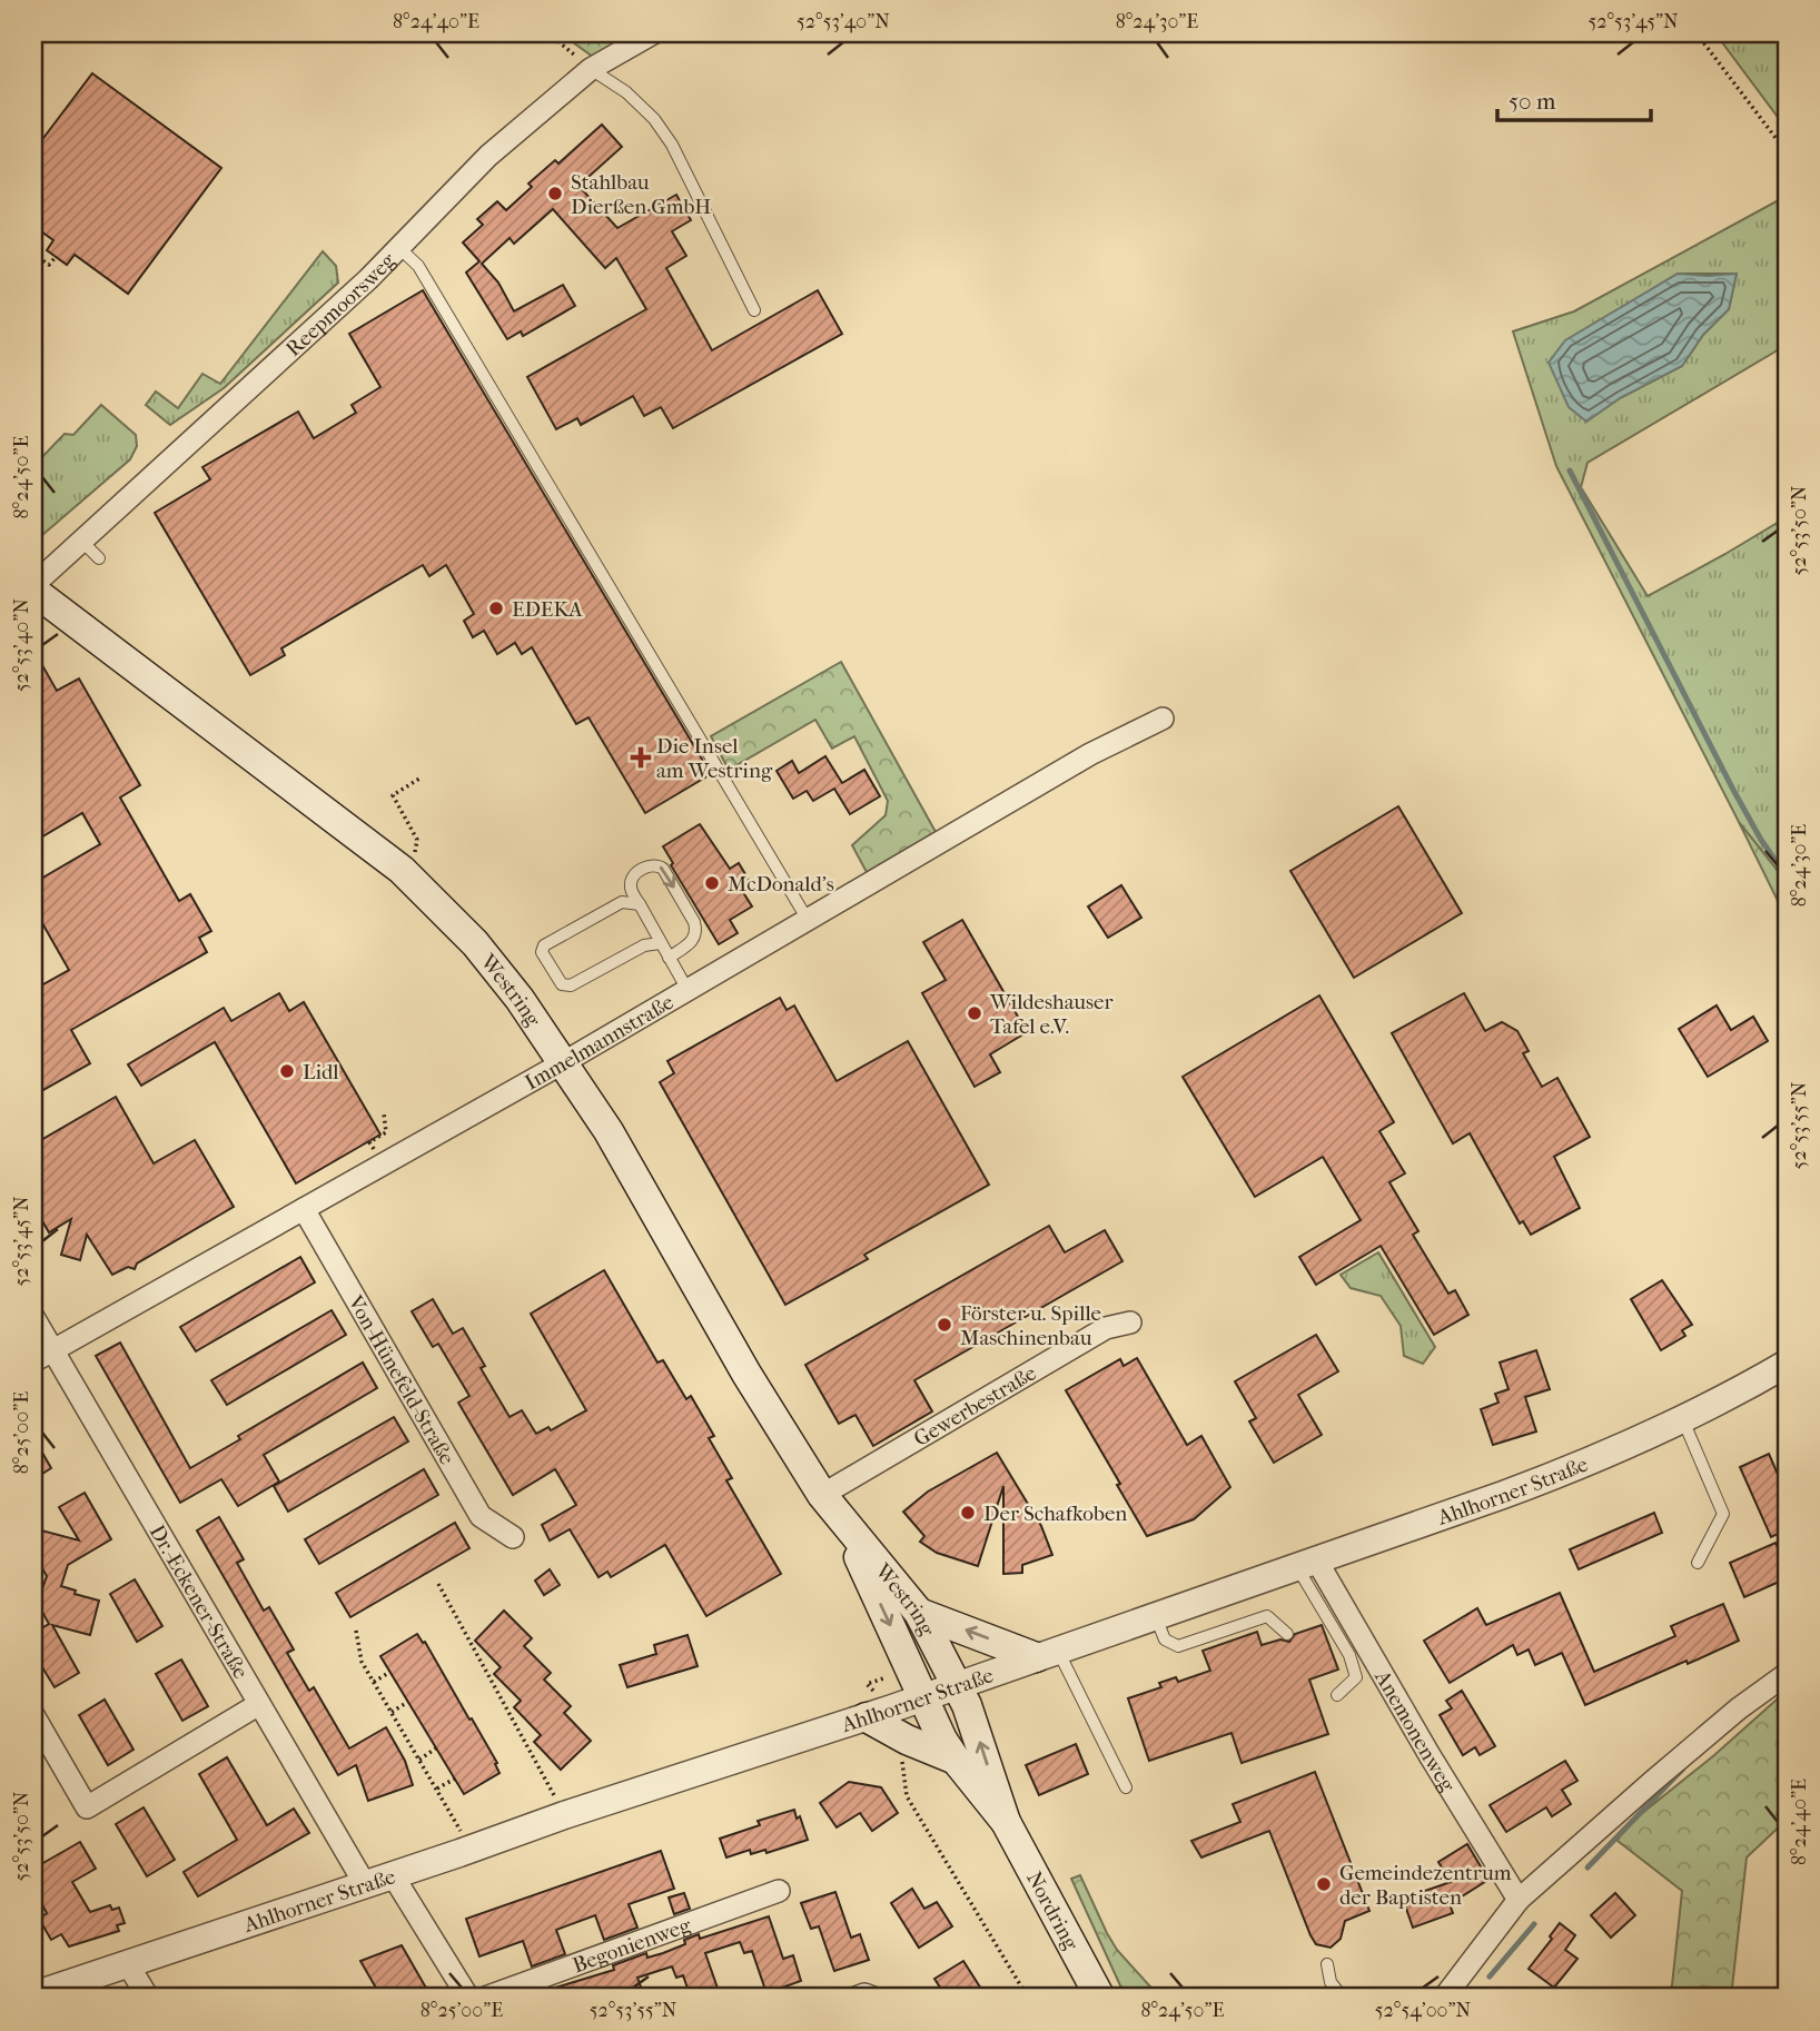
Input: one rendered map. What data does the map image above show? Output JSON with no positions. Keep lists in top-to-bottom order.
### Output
{
  "streets": {
    "main road": ["Westring", "Nordring"],
    "street": [
      "Reepmoorsweg",
      "Immelmannstraße",
      "Von-Hünefeld-Straße",
      "Gewerbestraße",
      "Ahlhorner Straße",
      "Dr.-Eckener-Straße",
      "Anemonenweg",
      "Begonienweg"
    ]
  },
  "crossings": [
    ["Westring", "Immelmannstraße"],
    ["Westring", "Gewerbestraße"],
    ["Westring", "Ahlhorner Straße"],
    ["Westring", "Nordring"],
    ["Immelmannstraße", "Von-Hünefeld-Straße"],
    ["Immelmannstraße", "Dr.-Eckener-Straße"],
    ["Ahlhorner Straße", "Dr.-Eckener-Straße"],
    ["Ahlhorner Straße", "Anemonenweg"],
    ["Ahlhorner Straße", "Nordring"]
  ],
  "places": {
    "other": [
      "Stahlbau Dierßen GmbH",
      "EDEKA",
      "McDonald's",
      "Wildeshauser Tafel e.V.",
      "Lidl",
      "Förster u. Spille Maschinenbau",
      "Der Schafkoben",
      "Gemeindezentrum der Baptisten"
    ],
    "health": ["Die Insel am Westring"]
  },
  "scale_bar": "50 m",
  "coordinates": [
    "8°24'40\"E",
    "52°53'40\"N",
    "8°24'30\"E",
    "52°53'45\"N",
    "8°24'50\"E",
    "52°53'50\"N",
    "52°53'55\"N",
    "8°25'00\"E",
    "52°54'00\"N"
  ]
}
